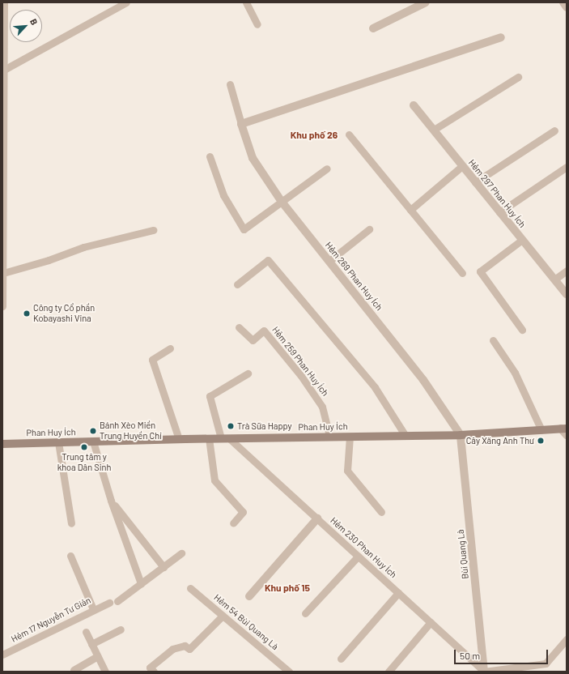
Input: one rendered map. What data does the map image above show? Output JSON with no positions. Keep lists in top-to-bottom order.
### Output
{
  "streets": {
    "main road": ["Phan Huy Ích"],
    "street": ["Hẻm 297 Phan Huy Ích", "Hẻm 269 Phan Huy Ích", "Bùi Quang Là"],
    "lane": [
      "Hẻm 259 Phan Huy Ích",
      "Hẻm 230 Phan Huy Ích",
      "Hẻm 17 Nguyễn Tư Giản",
      "Hẻm 54 Bùi Quang Là"
    ]
  },
  "crossings": [
    ["Hẻm 269 Phan Huy Ích", "Phan Huy Ích"],
    ["Hẻm 269 Phan Huy Ích", "Bùi Quang Là"],
    ["Hẻm 259 Phan Huy Ích", "Phan Huy Ích"],
    ["Phan Huy Ích", "Hẻm 230 Phan Huy Ích"],
    ["Phan Huy Ích", "Bùi Quang Là"],
    ["Hẻm 230 Phan Huy Ích", "Bùi Quang Là"]
  ],
  "districts": ["Khu phố 26", "Khu phố 15"],
  "places": [
    "Công ty Cổ phần Kobayashi Vina",
    "Trà Sữa Happy",
    "Bánh Xèo Miền Trung Huyền Chi",
    "Cây Xăng Anh Thư",
    "Trung tâm y khoa Dân Sinh"
  ],
  "scale_bar": "50 m",
  "north": "top right"
}
